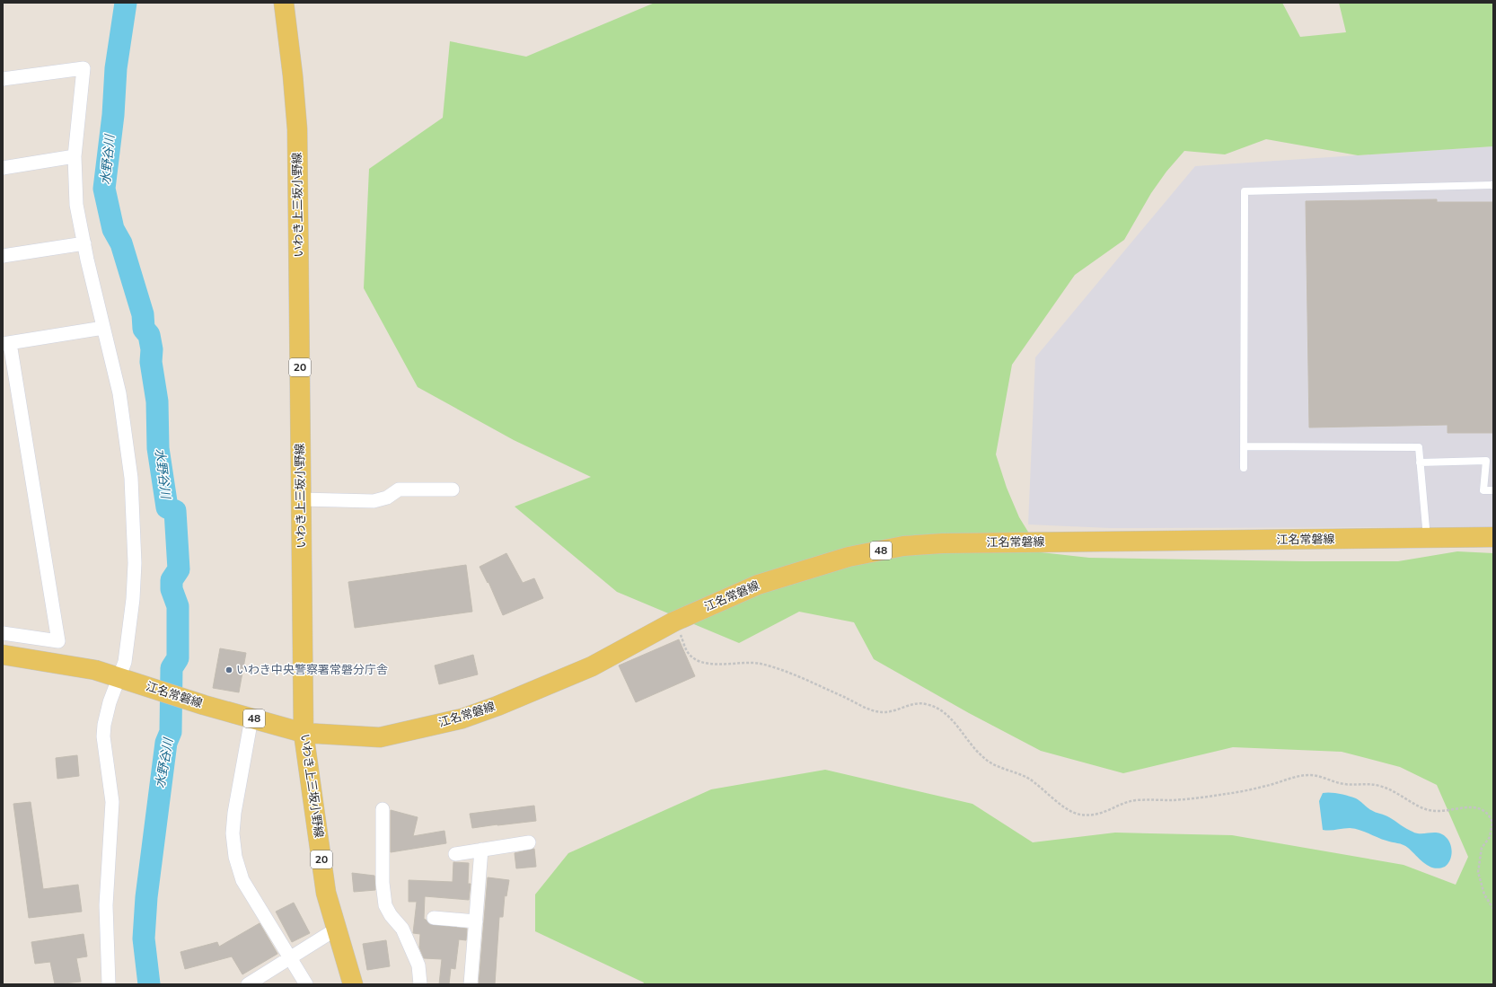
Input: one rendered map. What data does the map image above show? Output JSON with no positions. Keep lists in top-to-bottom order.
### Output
{
  "streets": {
    "main road": [
      "いわき上三坂小野線",
      "20",
      "江名常磐線",
      "48"
    ]
  },
  "crossings": [
    ["いわき上三坂小野線", "江名常磐線"]
  ],
  "water": ["水野谷川"],
  "places": ["いわき中央警察署常磐分庁舎"]
}
